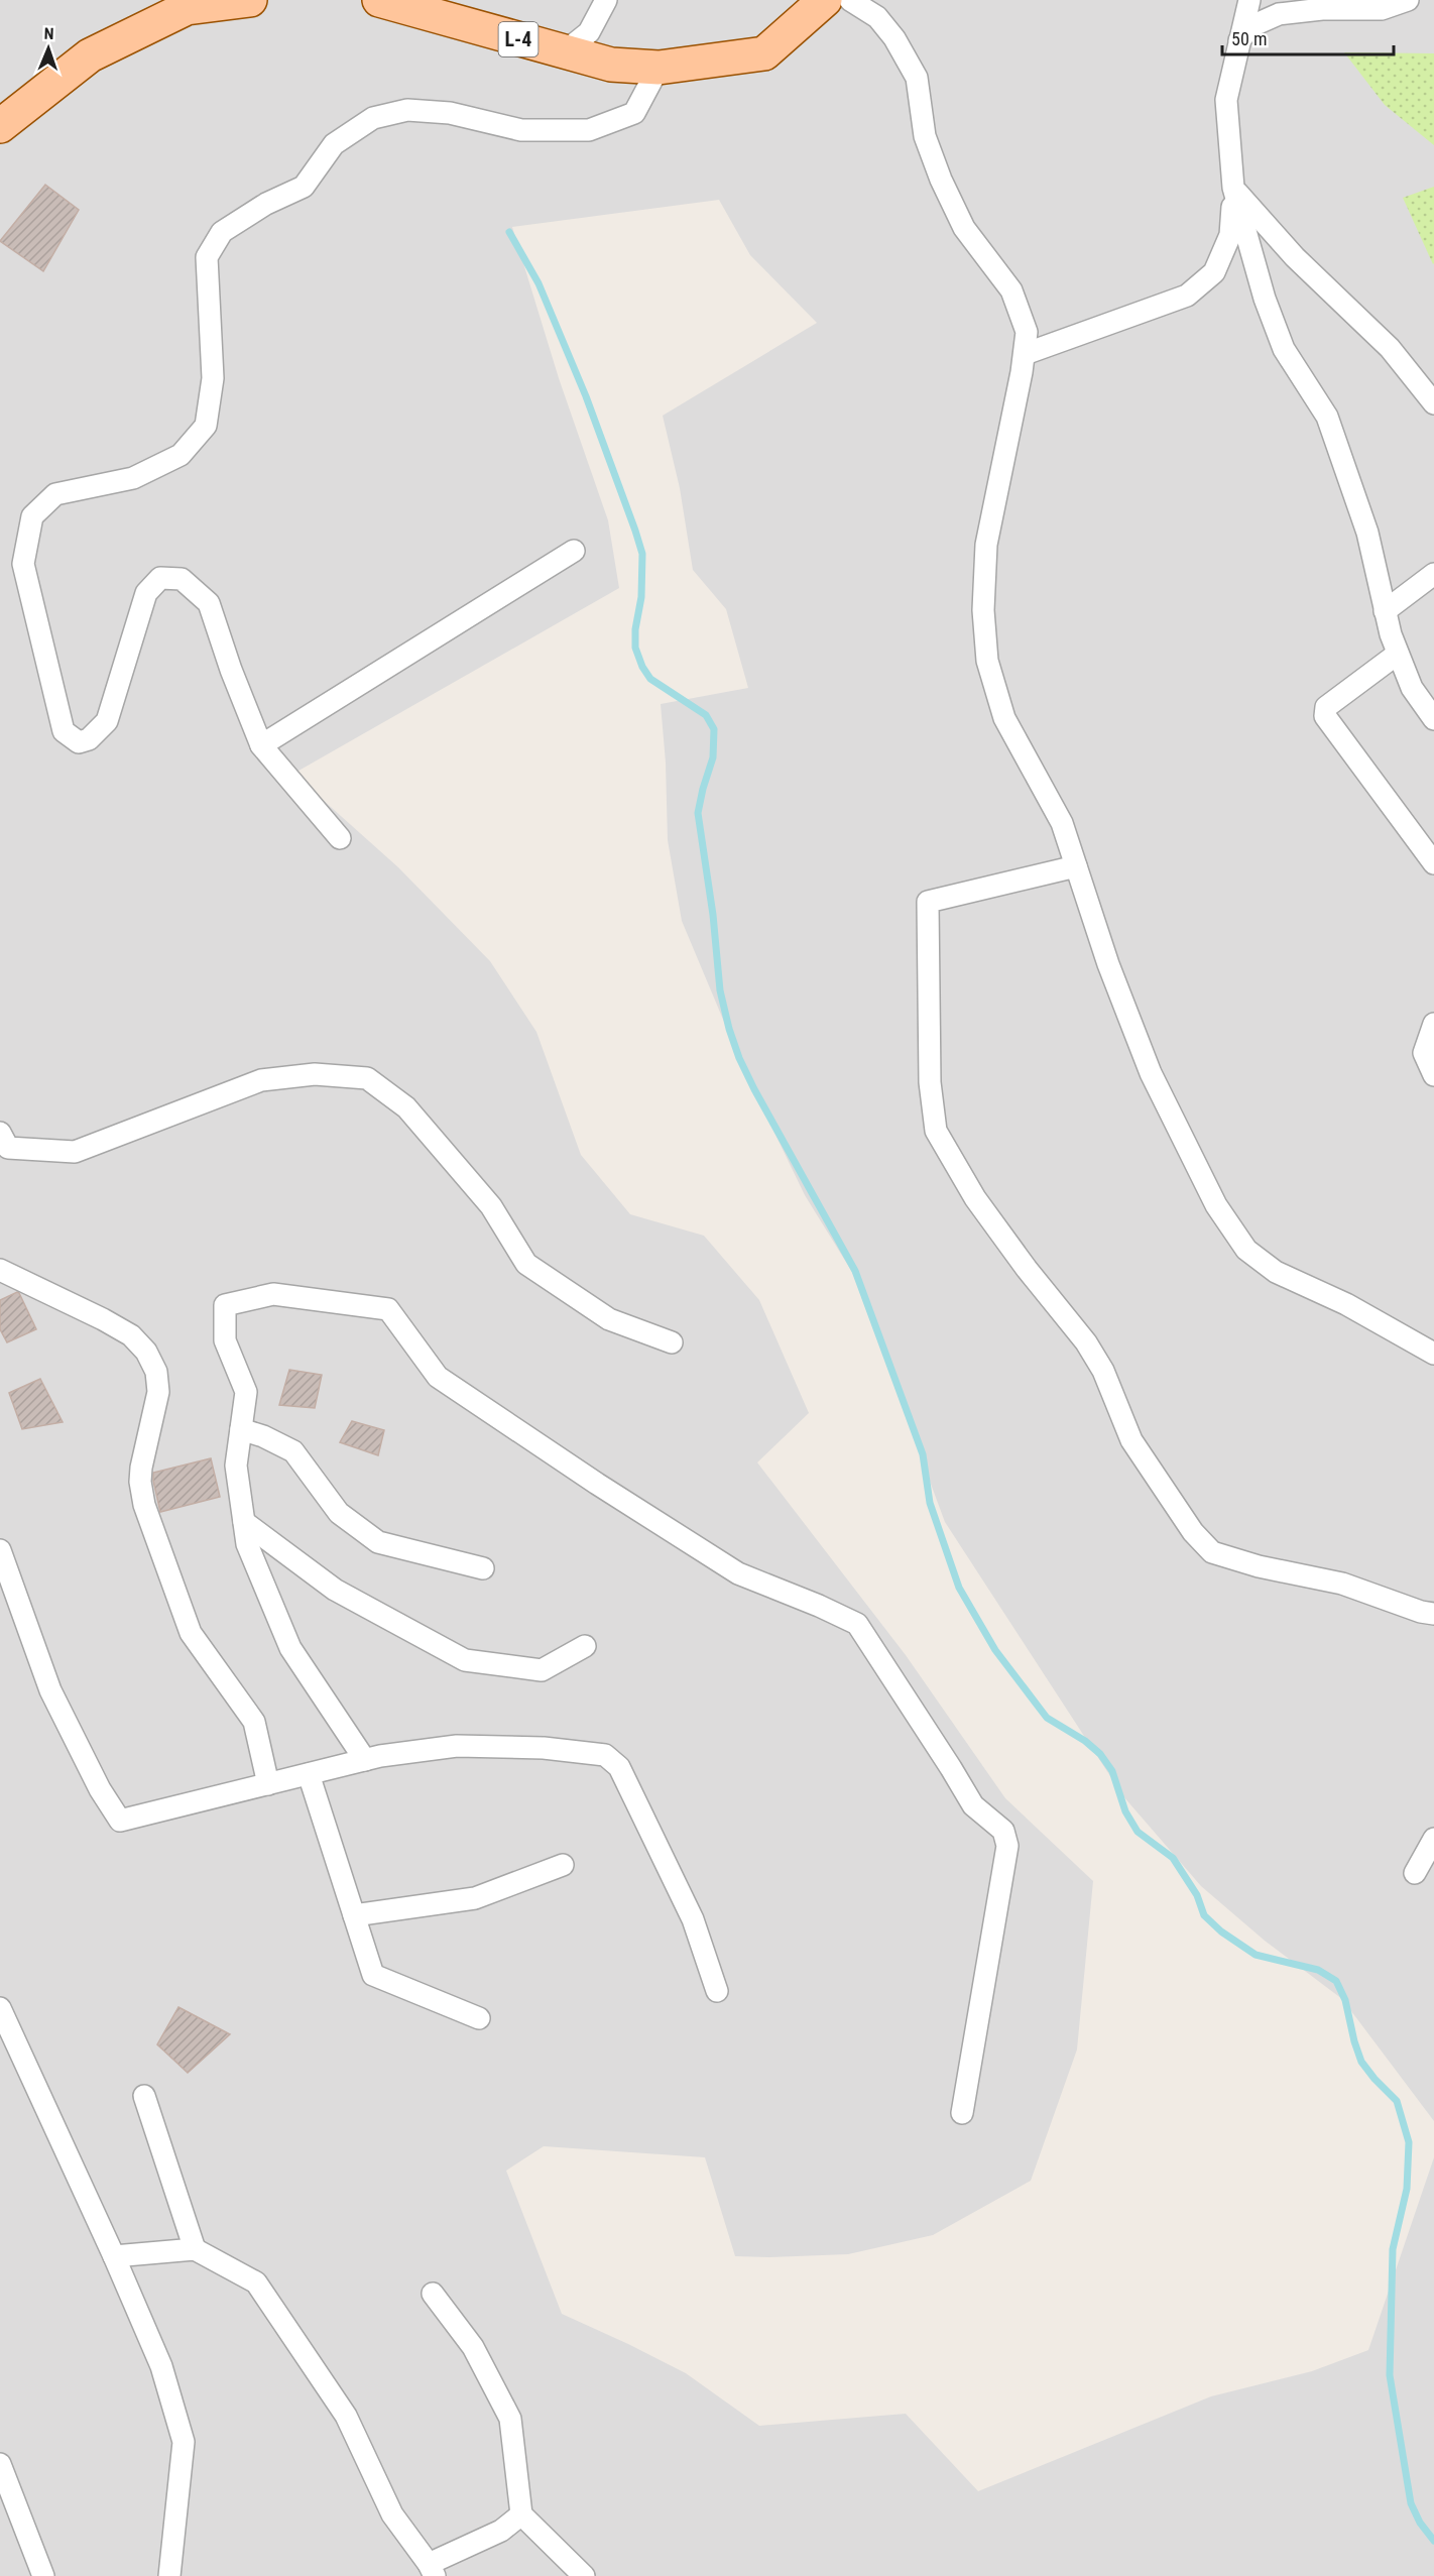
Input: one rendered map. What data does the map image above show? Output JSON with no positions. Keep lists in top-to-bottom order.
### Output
{
  "streets": {
    "main road": ["L-4"]
  },
  "scale_bar": "50 m",
  "north": "top"
}
